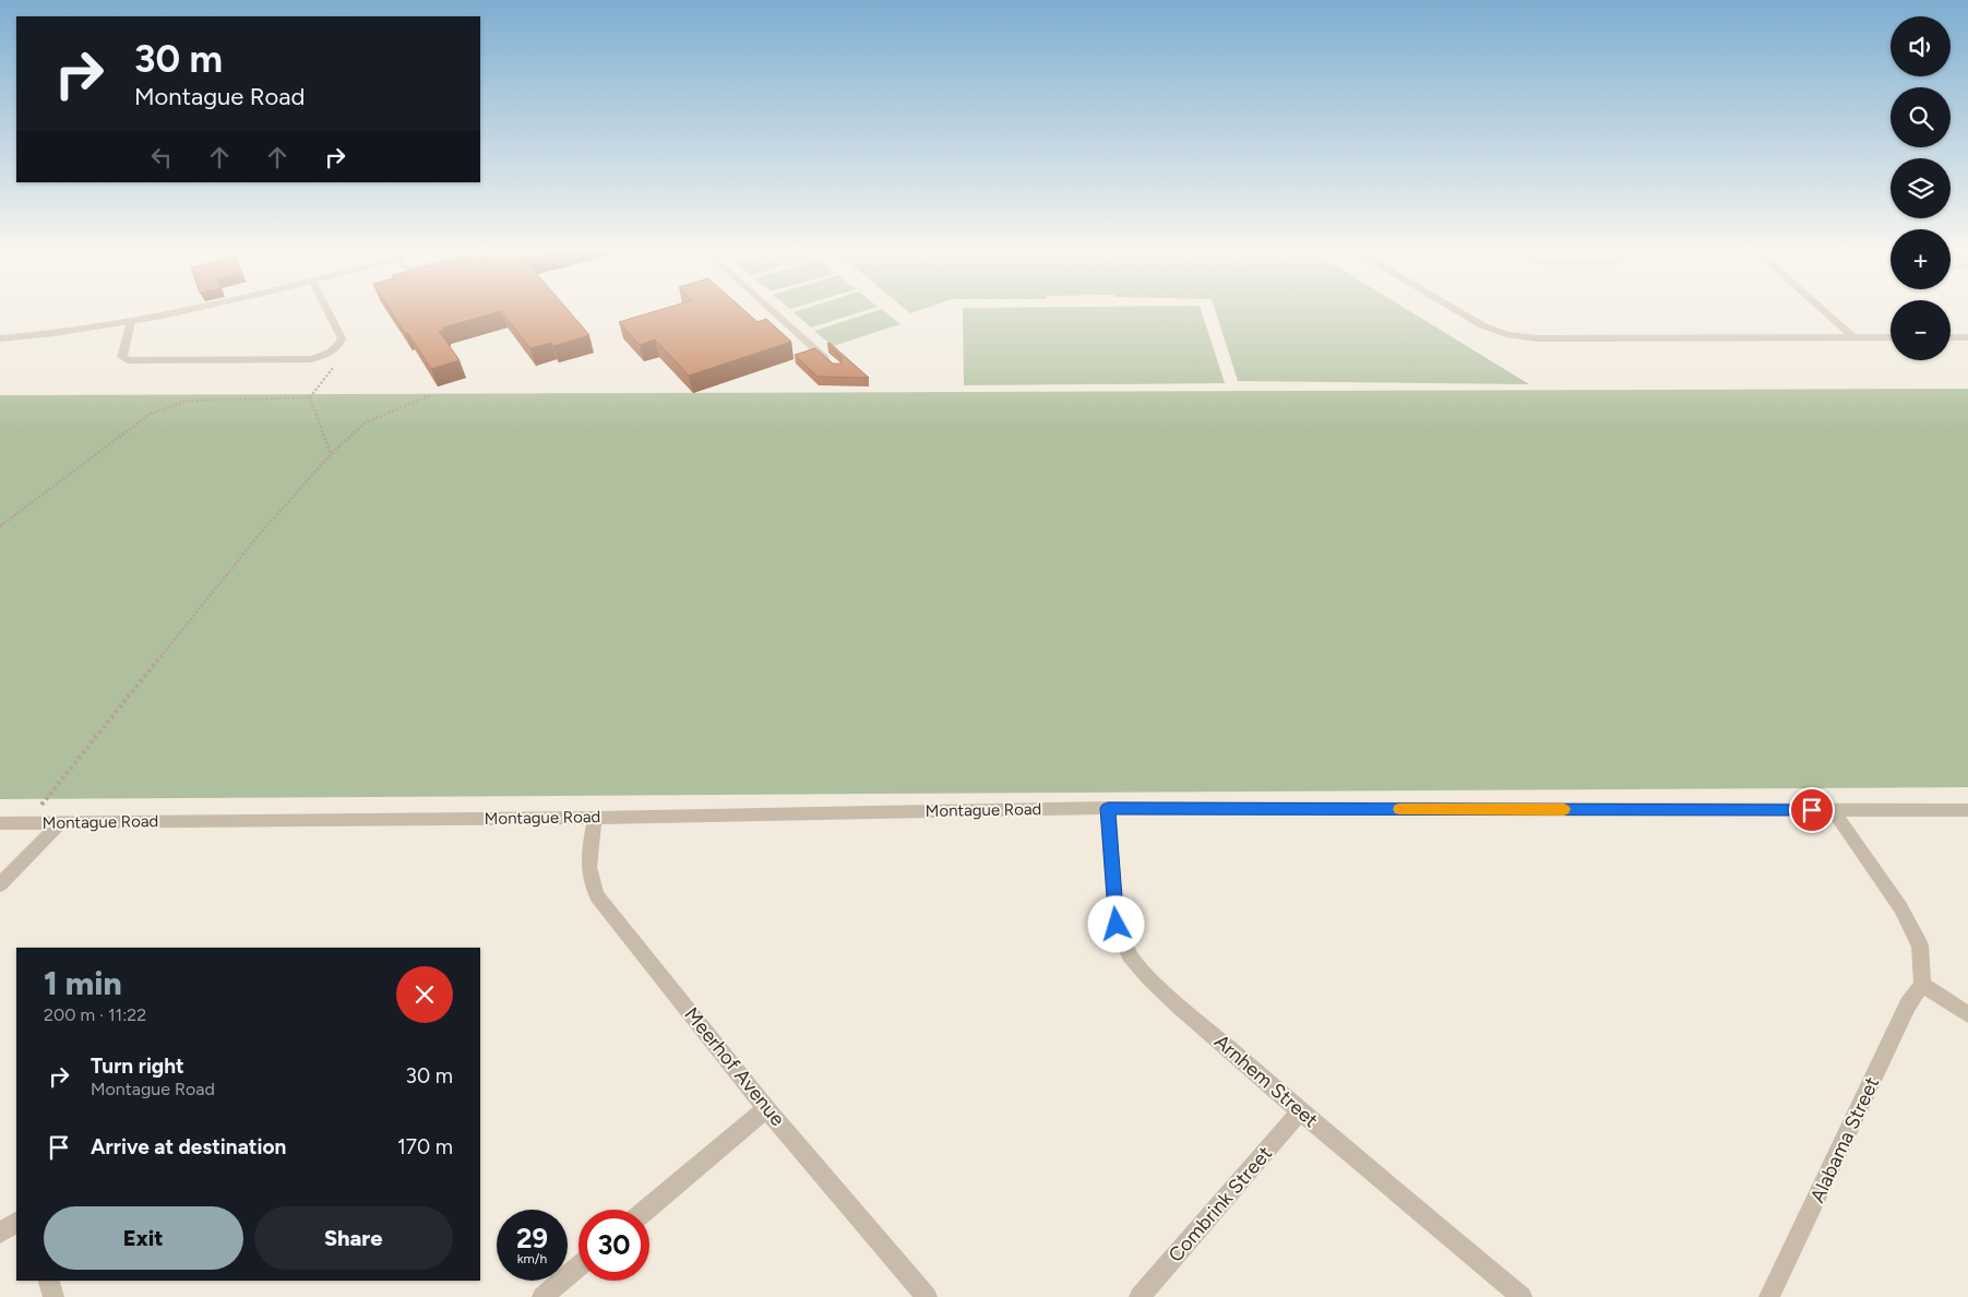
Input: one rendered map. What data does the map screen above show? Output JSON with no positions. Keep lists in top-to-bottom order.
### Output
{
  "streets": {
    "street": [
      "Montague Road",
      "Meerhof Avenue",
      "Arnhem Street",
      "Alabama Street",
      "Combrink Street"
    ]
  },
  "crossings": [
    ["Montague Road", "Meerhof Avenue"],
    ["Montague Road", "Arnhem Street"],
    ["Arnhem Street", "Combrink Street"]
  ],
  "page": {
    "map_buttons": ["+", "−"],
    "turn": ["30 m", "Montague Road"],
    "heading": ["1 min", "200 m · 11:22"],
    "list": [
      {
        "name": "Turn right",
        "note": "Montague Road",
        "value": "30 m"
      },
      {
        "name": "Arrive at destination",
        "value": "170 m"
      }
    ],
    "buttons": ["Exit", "Share"],
    "speed": "29 km/h",
    "limit": "30"
  }
}
